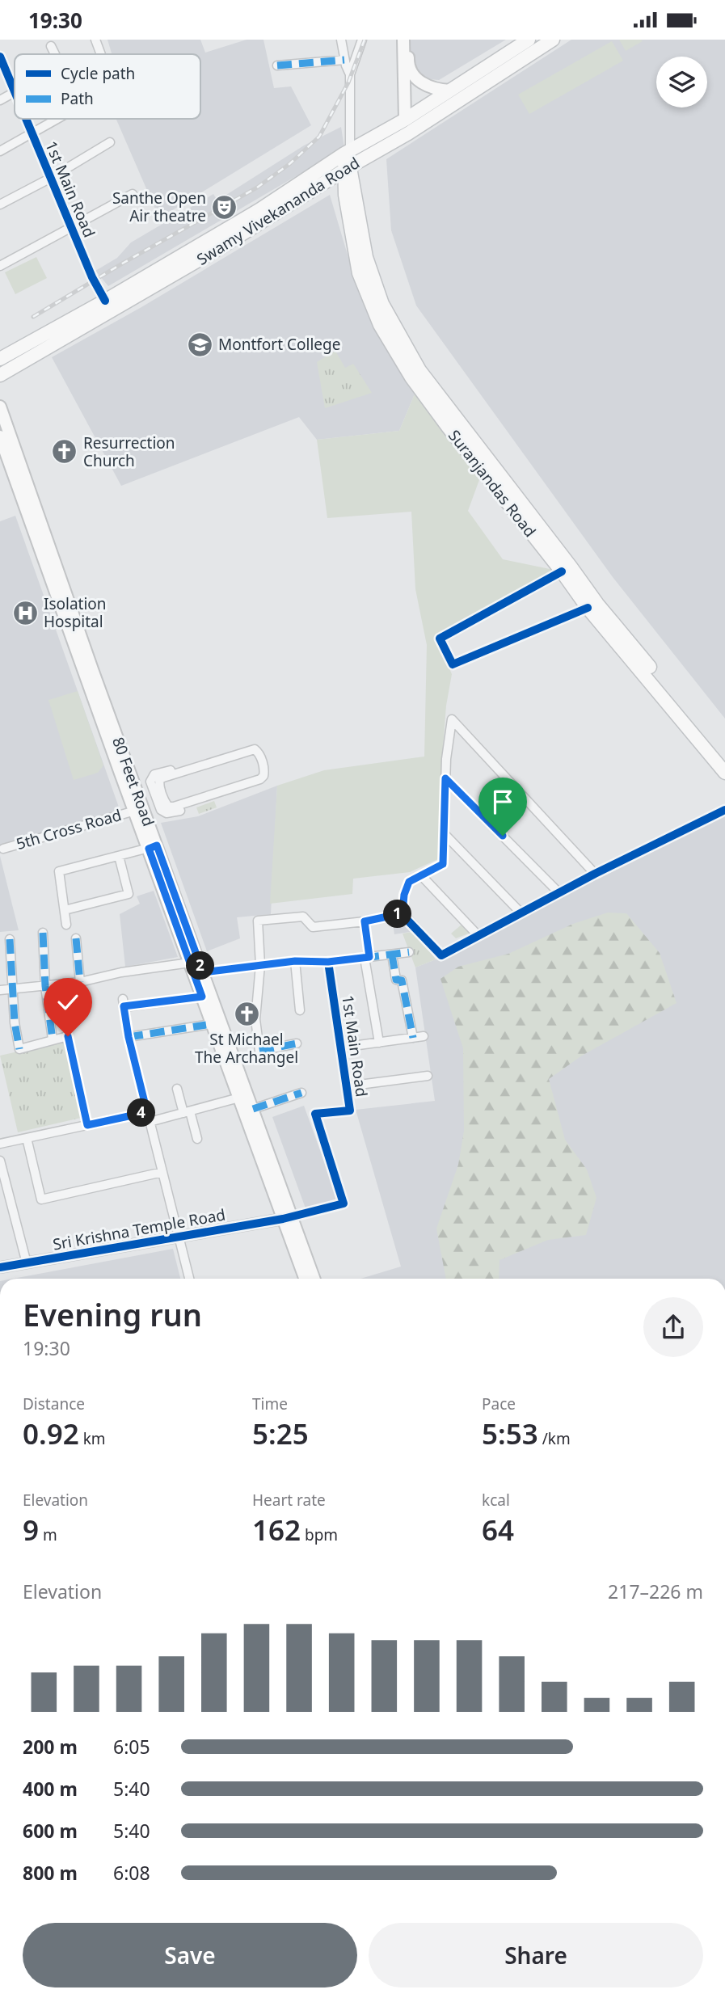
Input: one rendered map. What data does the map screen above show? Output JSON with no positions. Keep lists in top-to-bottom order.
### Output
{
  "streets": {
    "main road": ["Swamy Vivekananda Road", "Suranjandas Road", "80 Feet Road"],
    "street": ["1st Main Road", "5th Cross Road", "Sri Krishna Temple Road"]
  },
  "crossings": [
    ["1st Main Road", "Swamy Vivekananda Road"],
    ["1st Main Road", "80 Feet Road"],
    ["1st Main Road", "Sri Krishna Temple Road"],
    ["Swamy Vivekananda Road", "Suranjandas Road"],
    ["80 Feet Road", "5th Cross Road"],
    ["80 Feet Road", "Sri Krishna Temple Road"]
  ],
  "places": {
    "theatre": ["Santhe Open Air theatre"],
    "school or university": ["Montfort College"],
    "church": ["Resurrection Church", "St Michael The Archangel"],
    "hospital": ["Isolation Hospital"]
  },
  "legend": ["Cycle path", "Path"],
  "page": {
    "status": "19:30",
    "pins": ["1", "2", "4"],
    "heading": ["Evening run", "19:30"],
    "stats": [
      ["Distance", "0.92 km"],
      ["Time", "5:25"],
      ["Pace", "5:53 /km"],
      ["Elevation", "9 m"],
      ["Heart rate", "162 bpm"],
      ["kcal", "64"]
    ],
    "chart": ["Elevation", "217–226 m"],
    "list": [
      {
        "name": "200 m",
        "note": "6:05"
      },
      {
        "name": "400 m",
        "note": "5:40"
      },
      {
        "name": "600 m",
        "note": "5:40"
      },
      {
        "name": "800 m",
        "note": "6:08"
      }
    ],
    "buttons": ["Save", "Share"]
  }
}
